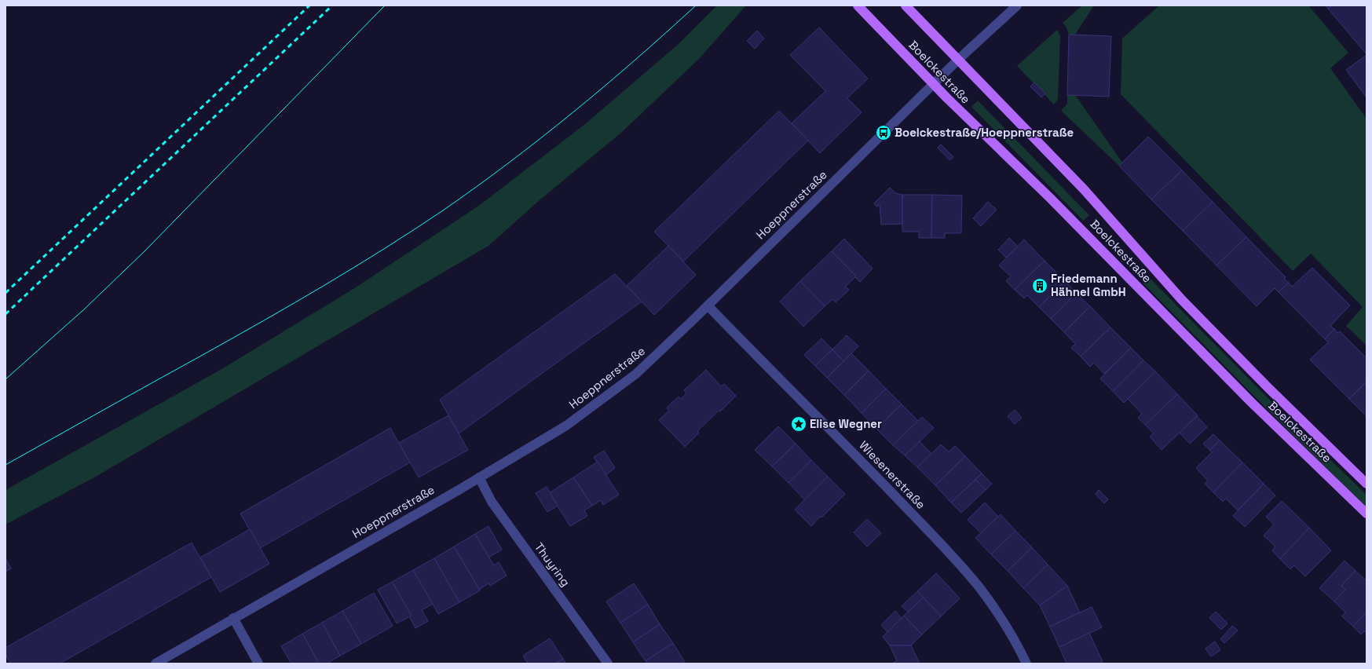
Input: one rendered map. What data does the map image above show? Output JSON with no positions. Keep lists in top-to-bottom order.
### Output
{
  "streets": {
    "main road": ["Boelckestraße"],
    "street": ["Hoeppnerstraße", "Wiesenerstraße", "Thuyring"]
  },
  "crossings": [
    ["Boelckestraße", "Hoeppnerstraße"],
    ["Hoeppnerstraße", "Wiesenerstraße"],
    ["Hoeppnerstraße", "Thuyring"]
  ],
  "places": {
    "bus stop": ["Boelckestraße/Hoeppnerstraße"],
    "building": ["Friedemann Hähnel GmbH"],
    "place": ["Elise Wegner"]
  }
}
